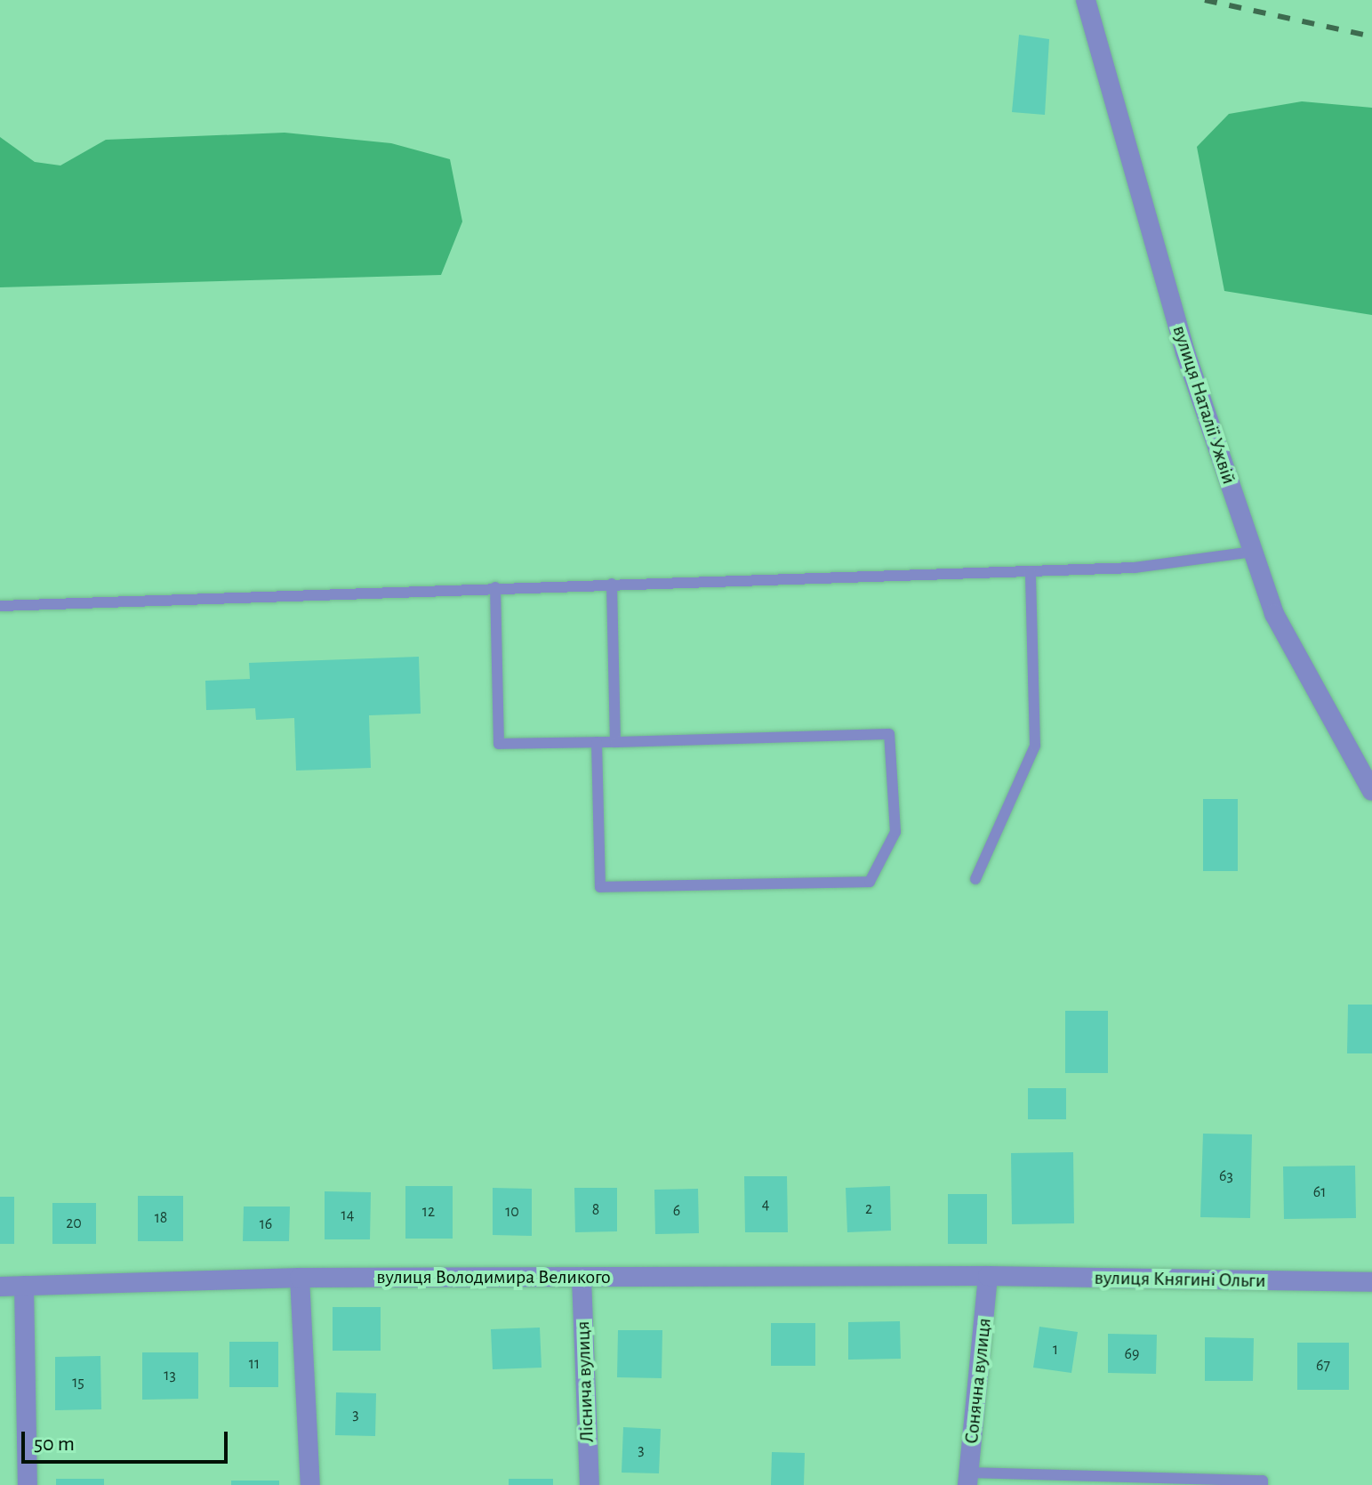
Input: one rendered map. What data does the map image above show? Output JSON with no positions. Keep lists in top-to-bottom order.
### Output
{
  "streets": {
    "street": [
      "вулиця Наталії Ужвій",
      "вулиця Володимира Великого",
      "вулиця Княгині Ольги",
      "Сонячна вулиця",
      "Ліснича вулиця"
    ]
  },
  "crossings": [
    ["вулиця Володимира Великого", "вулиця Княгині Ольги"],
    ["вулиця Володимира Великого", "Сонячна вулиця"],
    ["вулиця Володимира Великого", "Ліснича вулиця"],
    ["вулиця Княгині Ольги", "Сонячна вулиця"]
  ],
  "house_numbers": [
    "63",
    "61",
    "4",
    "2",
    "8",
    "6",
    "12",
    "10",
    "14",
    "18",
    "20",
    "16",
    "1",
    "69",
    "11",
    "67",
    "13",
    "15",
    "3",
    "3"
  ],
  "scale_bar": "50 m"
}
